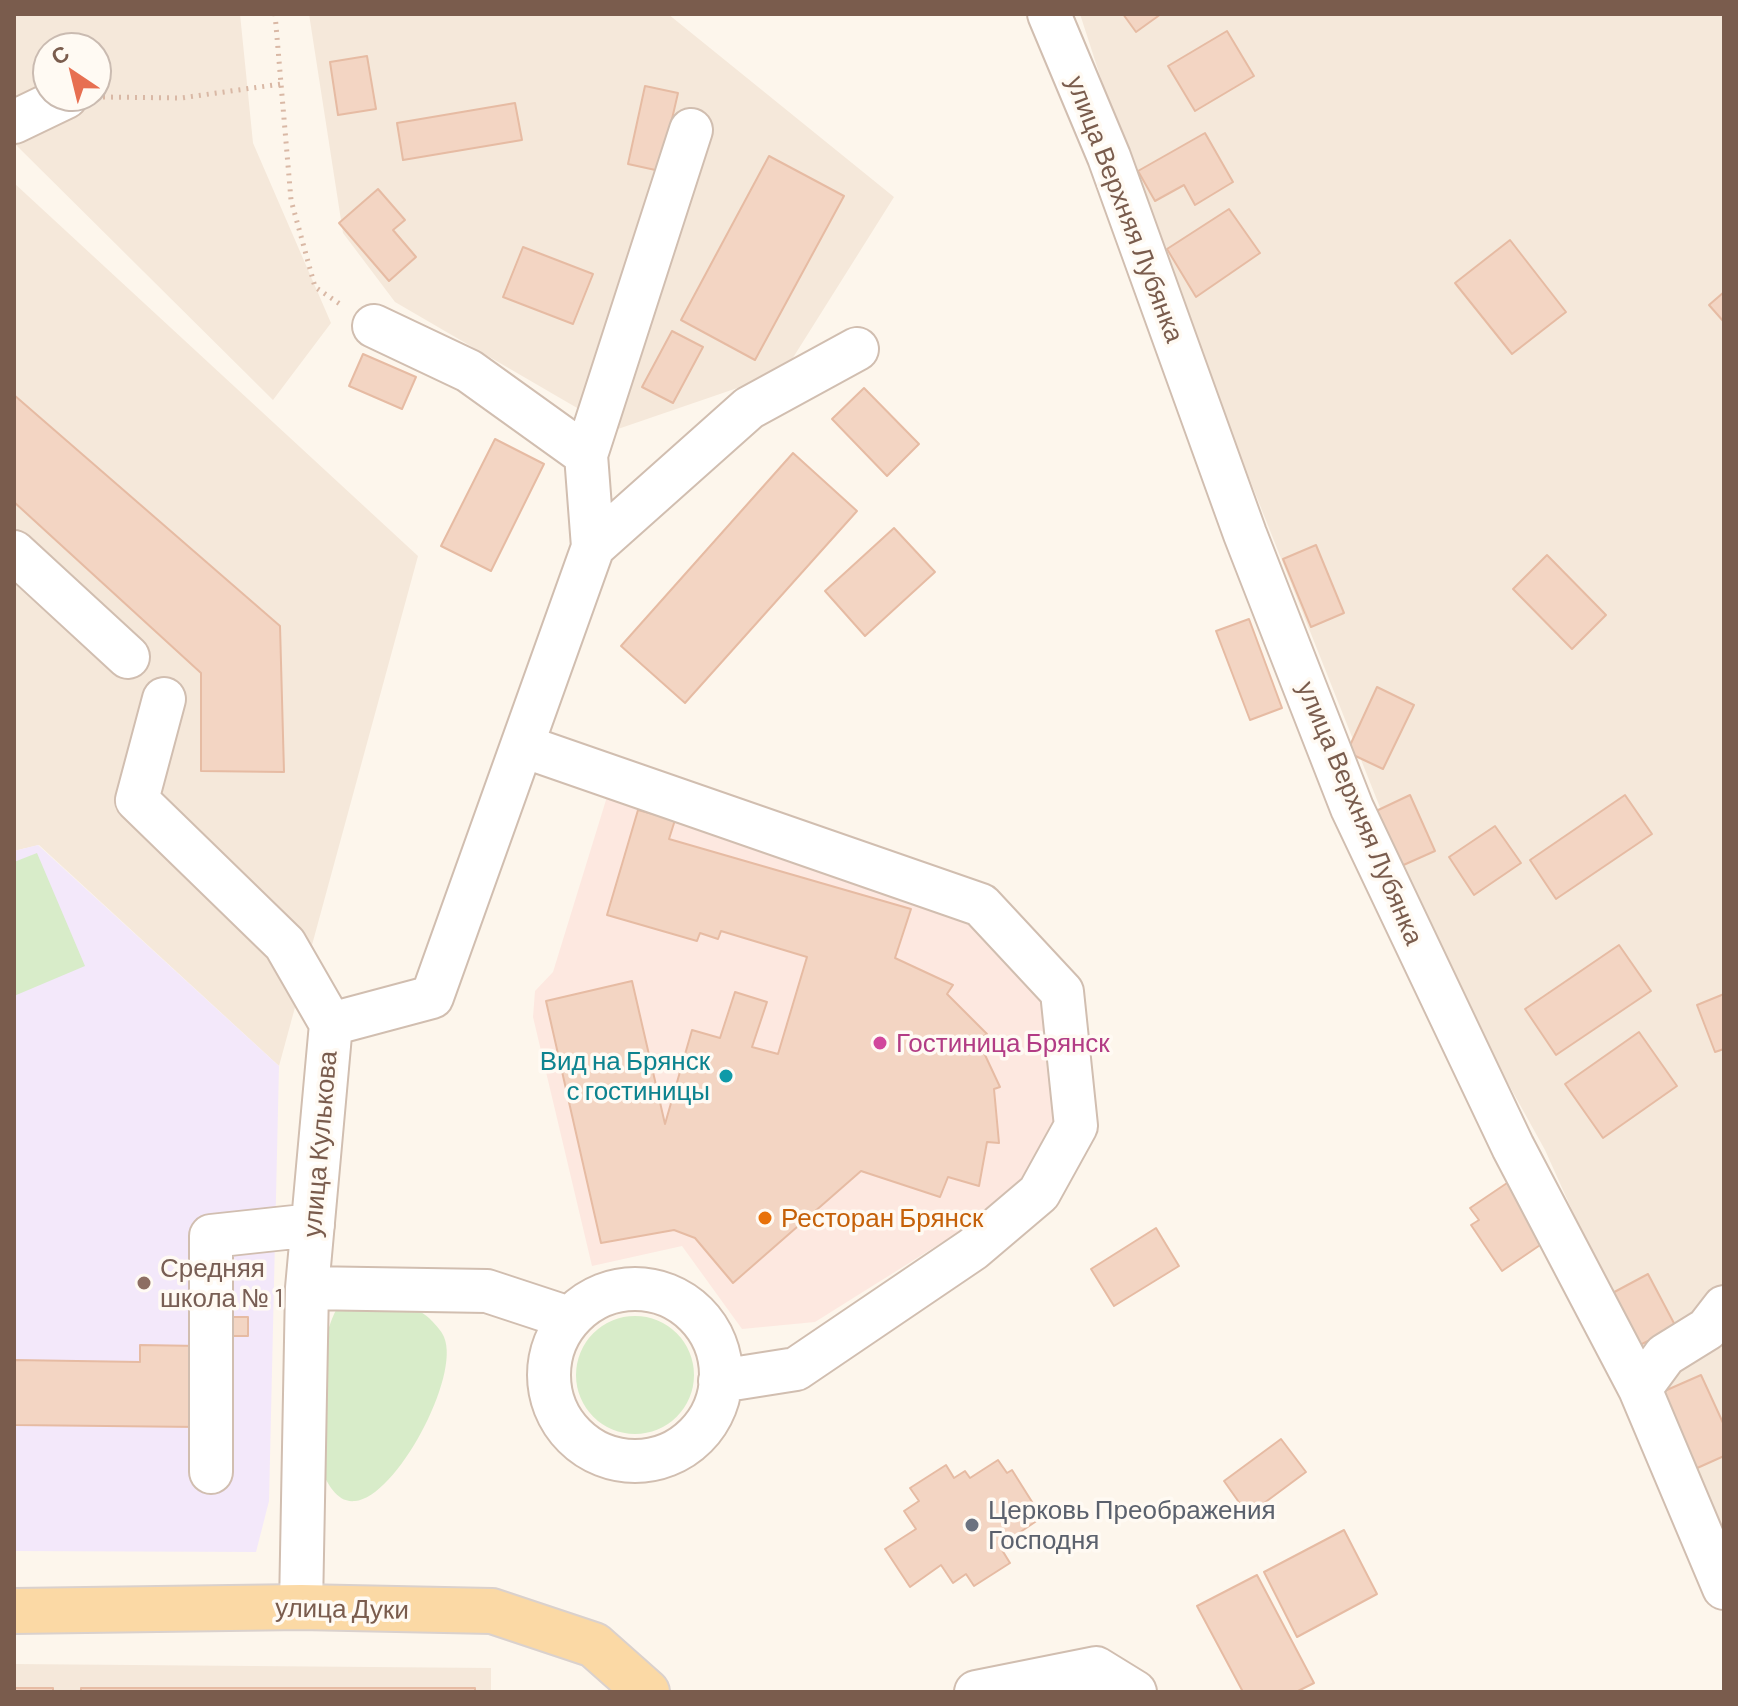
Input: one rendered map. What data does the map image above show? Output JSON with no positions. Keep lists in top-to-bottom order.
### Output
{
  "streets": {
    "main road": ["улица Дуки"],
    "street": ["улица Верхняя Лубянка", "улица Кулькова"]
  },
  "crossings": [
    ["улица Кулькова", "улица Дуки"]
  ],
  "places": [
    "Гостиница Брянск",
    "Вид на Брянск с гостиницы",
    "Ресторан Брянск",
    "Средняя школа № 1",
    "Церковь Преображения Господня"
  ],
  "north": "top left"
}
